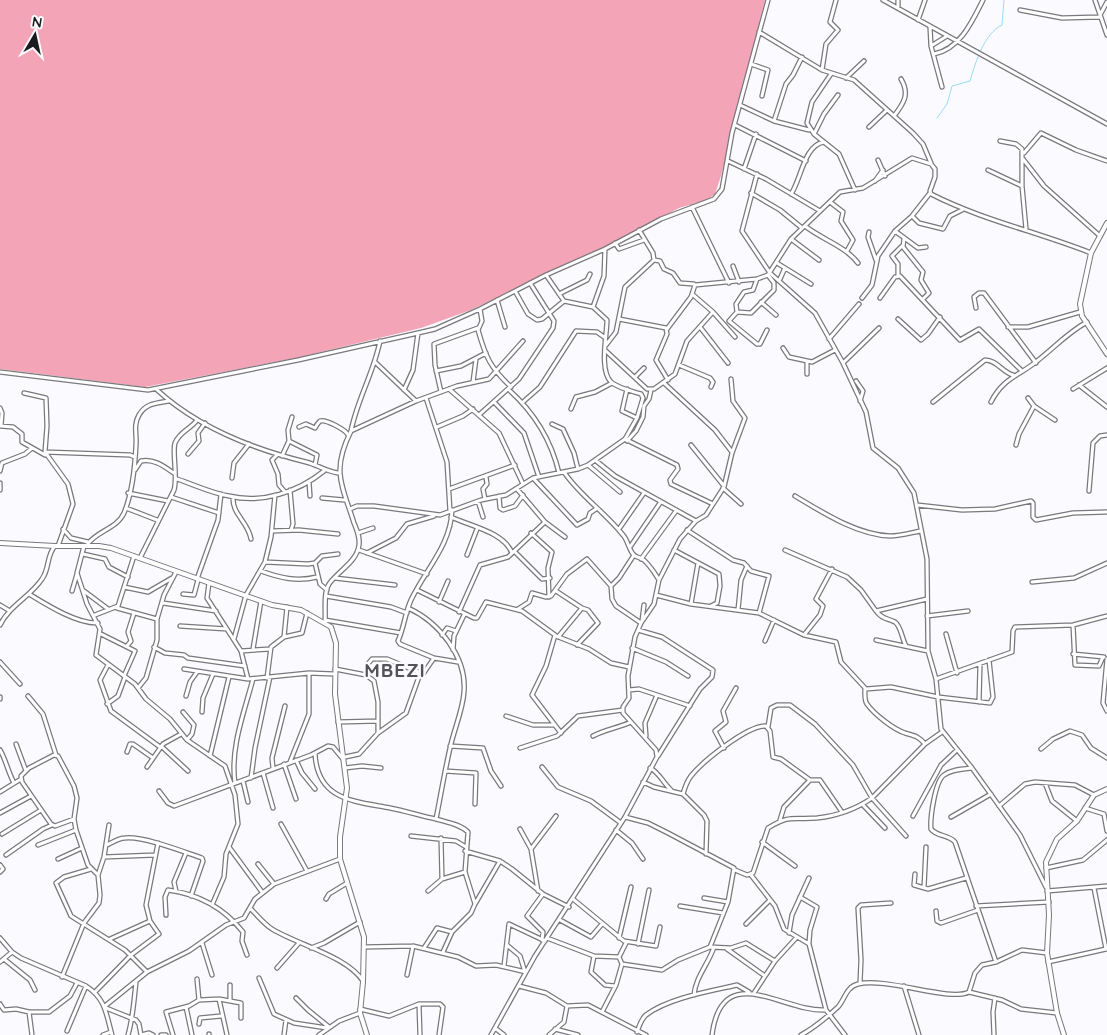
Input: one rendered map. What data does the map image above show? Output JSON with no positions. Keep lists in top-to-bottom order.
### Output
{
  "districts": ["MBEZI"],
  "north": "top"
}
